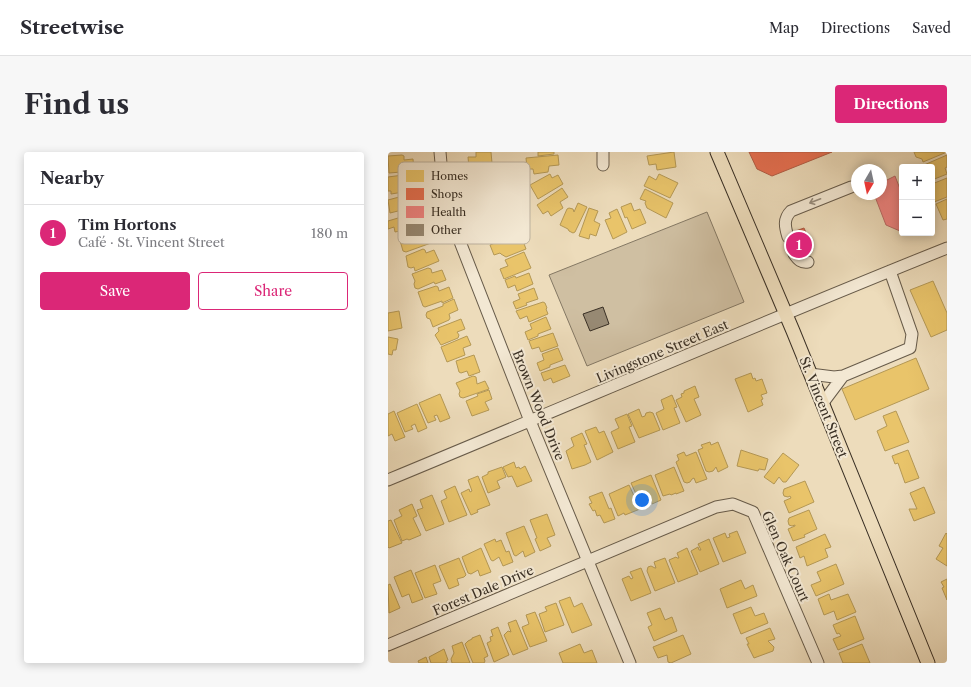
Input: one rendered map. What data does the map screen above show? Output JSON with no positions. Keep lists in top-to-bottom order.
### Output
{
  "streets": {
    "main road": ["St. Vincent Street"],
    "street": [
      "Livingstone Street East",
      "Brown Wood Drive",
      "Glen Oak Court",
      "Forest Dale Drive"
    ]
  },
  "crossings": [
    ["Livingstone Street East", "Brown Wood Drive"],
    ["Livingstone Street East", "St. Vincent Street"],
    ["Brown Wood Drive", "Glen Oak Court"],
    ["Brown Wood Drive", "Forest Dale Drive"],
    ["Glen Oak Court", "Forest Dale Drive"]
  ],
  "legend": [
    "Homes",
    "Shops",
    "Health",
    "Other"
  ],
  "north": "bottom",
  "page": {
    "header": "Streetwise",
    "nav": ["Map", "Directions", "Saved"],
    "buttons": [
      "Directions",
      ["Save", "Share"]
    ],
    "title": "Find us",
    "heading": "Nearby",
    "map_buttons": ["+", "−"],
    "list": [
      {
        "mark": "1",
        "name": "Tim Hortons",
        "note": "Café · St. Vincent Street",
        "value": "180 m"
      }
    ],
    "pins": "1"
  }
}
